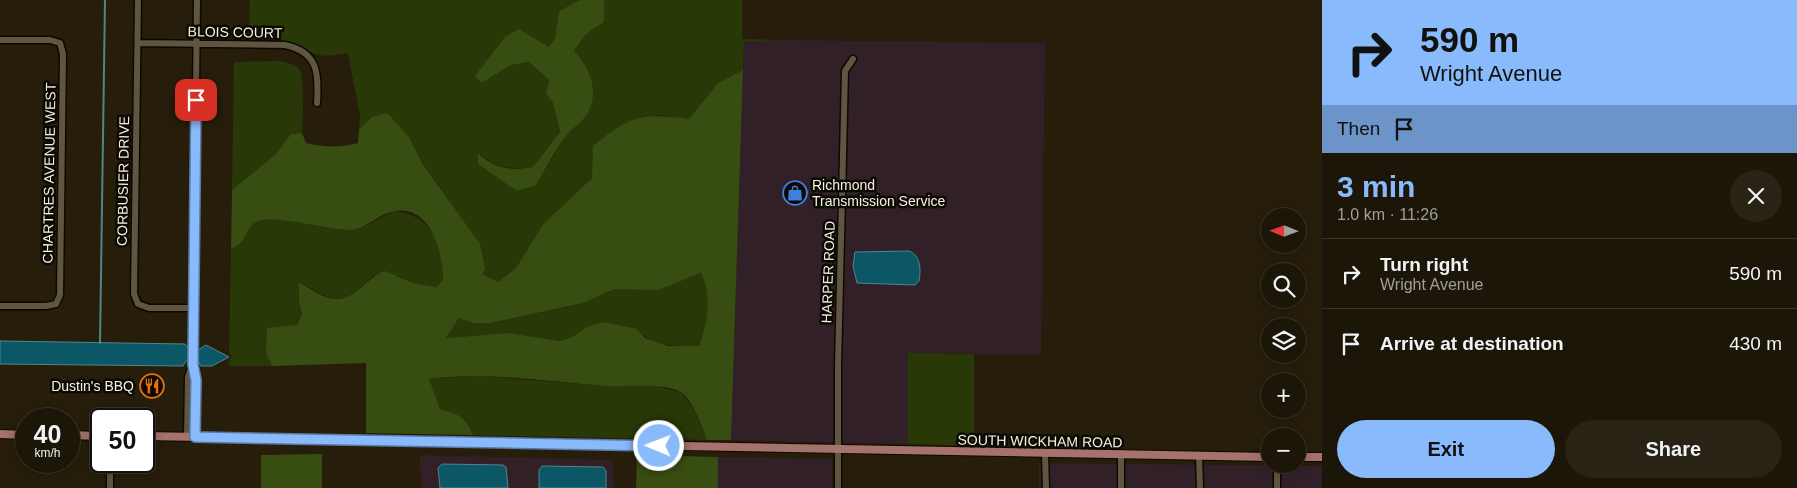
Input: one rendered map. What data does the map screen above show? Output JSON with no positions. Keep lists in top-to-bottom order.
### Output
{
  "streets": {
    "main road": ["SOUTH WICKHAM ROAD"],
    "street": [
      "BLOIS COURT",
      "CHARTRES AVENUE WEST",
      "CORBUSIER DRIVE",
      "HARPER ROAD"
    ]
  },
  "crossings": [
    ["BLOIS COURT", "CORBUSIER DRIVE"],
    ["HARPER ROAD", "SOUTH WICKHAM ROAD"]
  ],
  "places": {
    "shop": ["Richmond Transmission Service"],
    "restaurant": ["Dustin's BBQ"]
  },
  "north": "left",
  "page": {
    "turn": ["590 m", "Wright Avenue"],
    "then": "Then",
    "heading": ["3 min", "1.0 km · 11:26"],
    "map_buttons": ["+", "−"],
    "list": [
      {
        "name": "Turn right",
        "note": "Wright Avenue",
        "value": "590 m"
      },
      {
        "name": "Arrive at destination",
        "value": "430 m"
      }
    ],
    "speed": "40 km/h",
    "limit": "50",
    "buttons": ["Exit", "Share"]
  }
}
